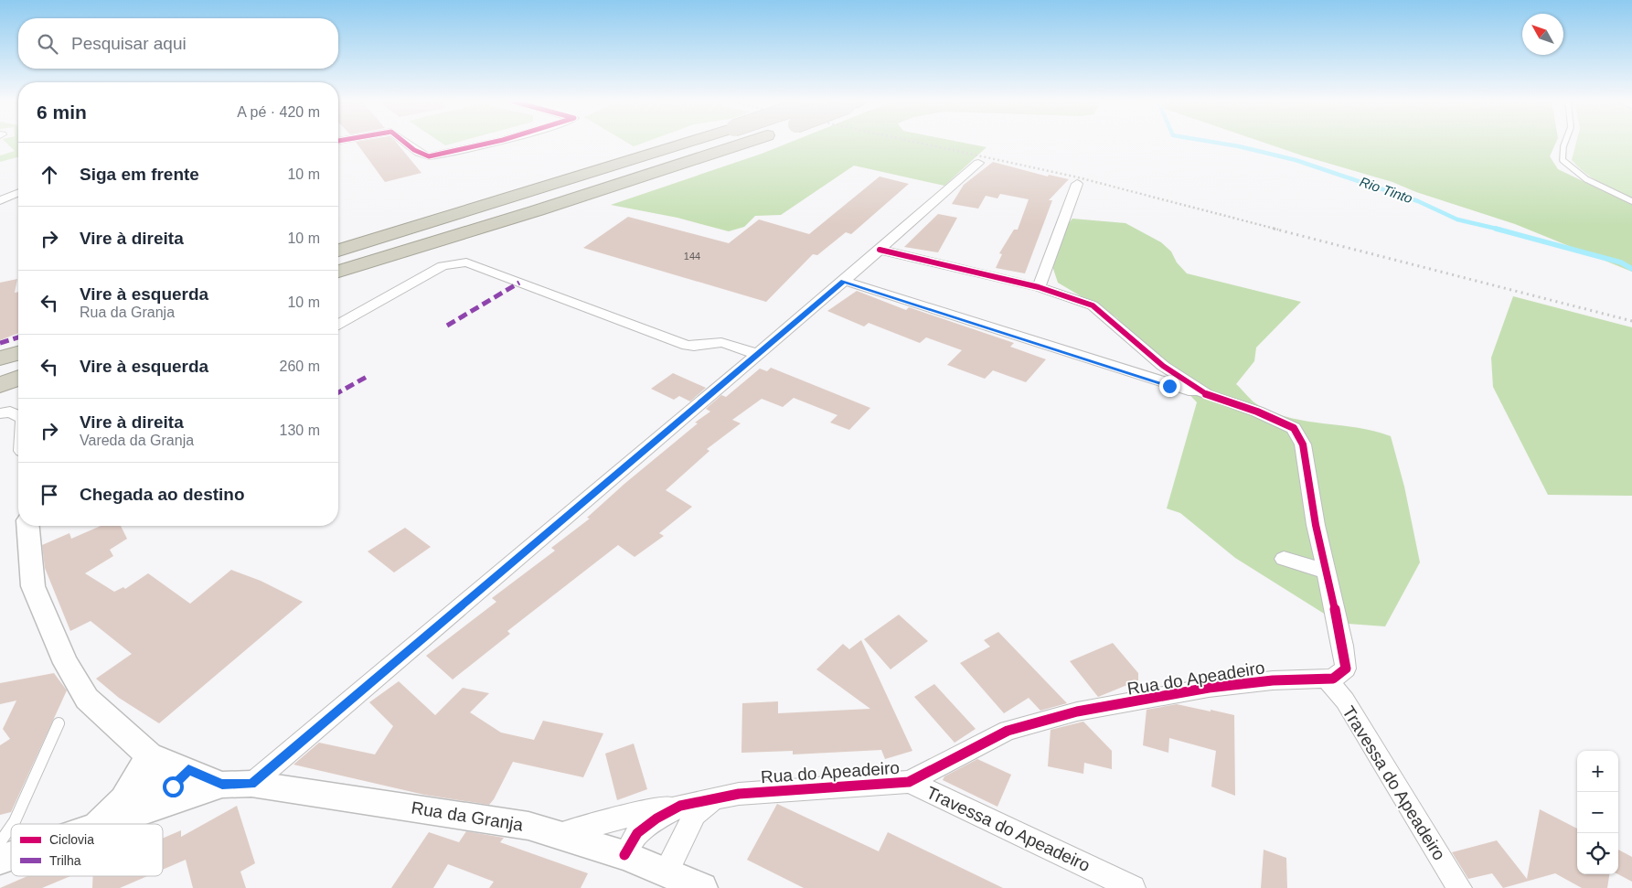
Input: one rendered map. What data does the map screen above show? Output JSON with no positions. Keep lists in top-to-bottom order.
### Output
{
  "streets": {
    "street": ["Rua do Apeadeiro", "Travessa do Apeadeiro", "Rua da Granja"]
  },
  "crossings": [
    ["Rua do Apeadeiro", "Travessa do Apeadeiro"],
    ["Rua do Apeadeiro", "Rua da Granja"]
  ],
  "water": ["Rio Tinto"],
  "house_numbers": ["144"],
  "legend": ["Ciclovia", "Trilha"],
  "north": "top left",
  "page": {
    "search": "Pesquisar aqui",
    "heading": ["6 min", "A pé · 420 m"],
    "list": [
      ["Siga em frente", "10 m"],
      ["Vire à direita", "10 m"],
      ["Vire à esquerda", "Rua da Granja", "10 m"],
      ["Vire à esquerda", "260 m"],
      ["Vire à direita", "Vareda da Granja", "130 m"],
      "Chegada ao destino"
    ],
    "map_buttons": ["+", "−"]
  }
}
